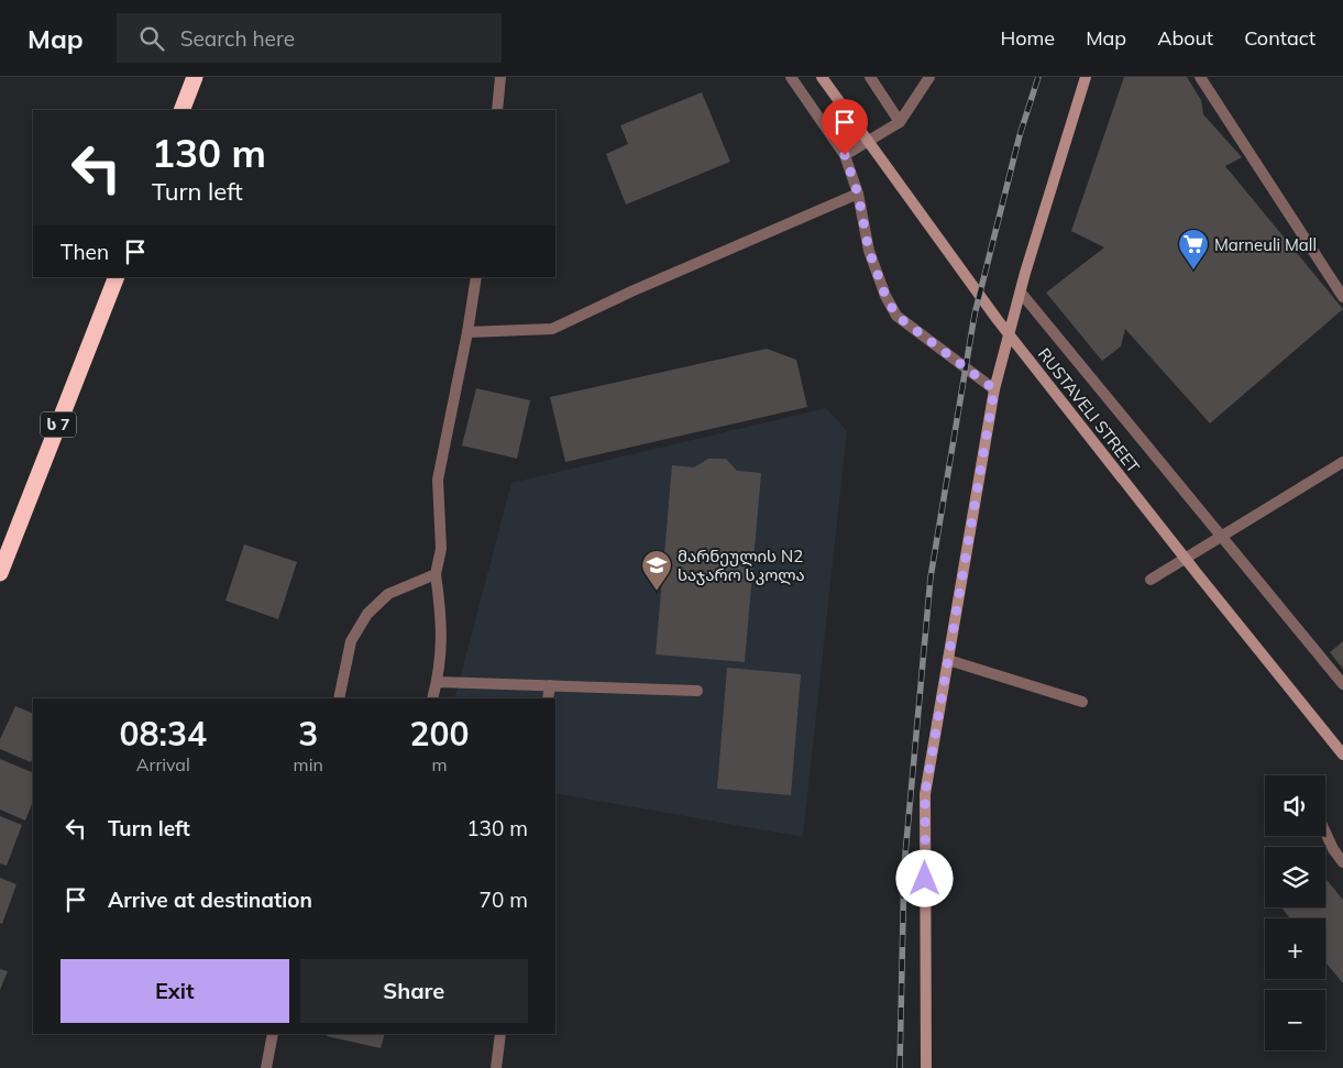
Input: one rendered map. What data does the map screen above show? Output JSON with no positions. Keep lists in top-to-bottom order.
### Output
{
  "streets": {
    "highway": ["ს 7"],
    "street": ["RUSTAVELI STREET"]
  },
  "places": {
    "supermarket": ["Marneuli Mall"],
    "school or university": ["მარნეულის N2 საჯარო სკოლა"]
  },
  "page": {
    "header": "Map",
    "search": "Search here",
    "nav": [
      "Home",
      "Map",
      "About",
      "Contact"
    ],
    "turn": ["130 m", "Turn left"],
    "then": "Then",
    "eta": [
      "08:34",
      "Arrival",
      "3",
      "min",
      "200",
      "m"
    ],
    "map_buttons": ["+", "−"],
    "list": [
      {
        "name": "Turn left",
        "value": "130 m"
      },
      {
        "name": "Arrive at destination",
        "value": "70 m"
      }
    ],
    "buttons": ["Exit", "Share"]
  }
}
